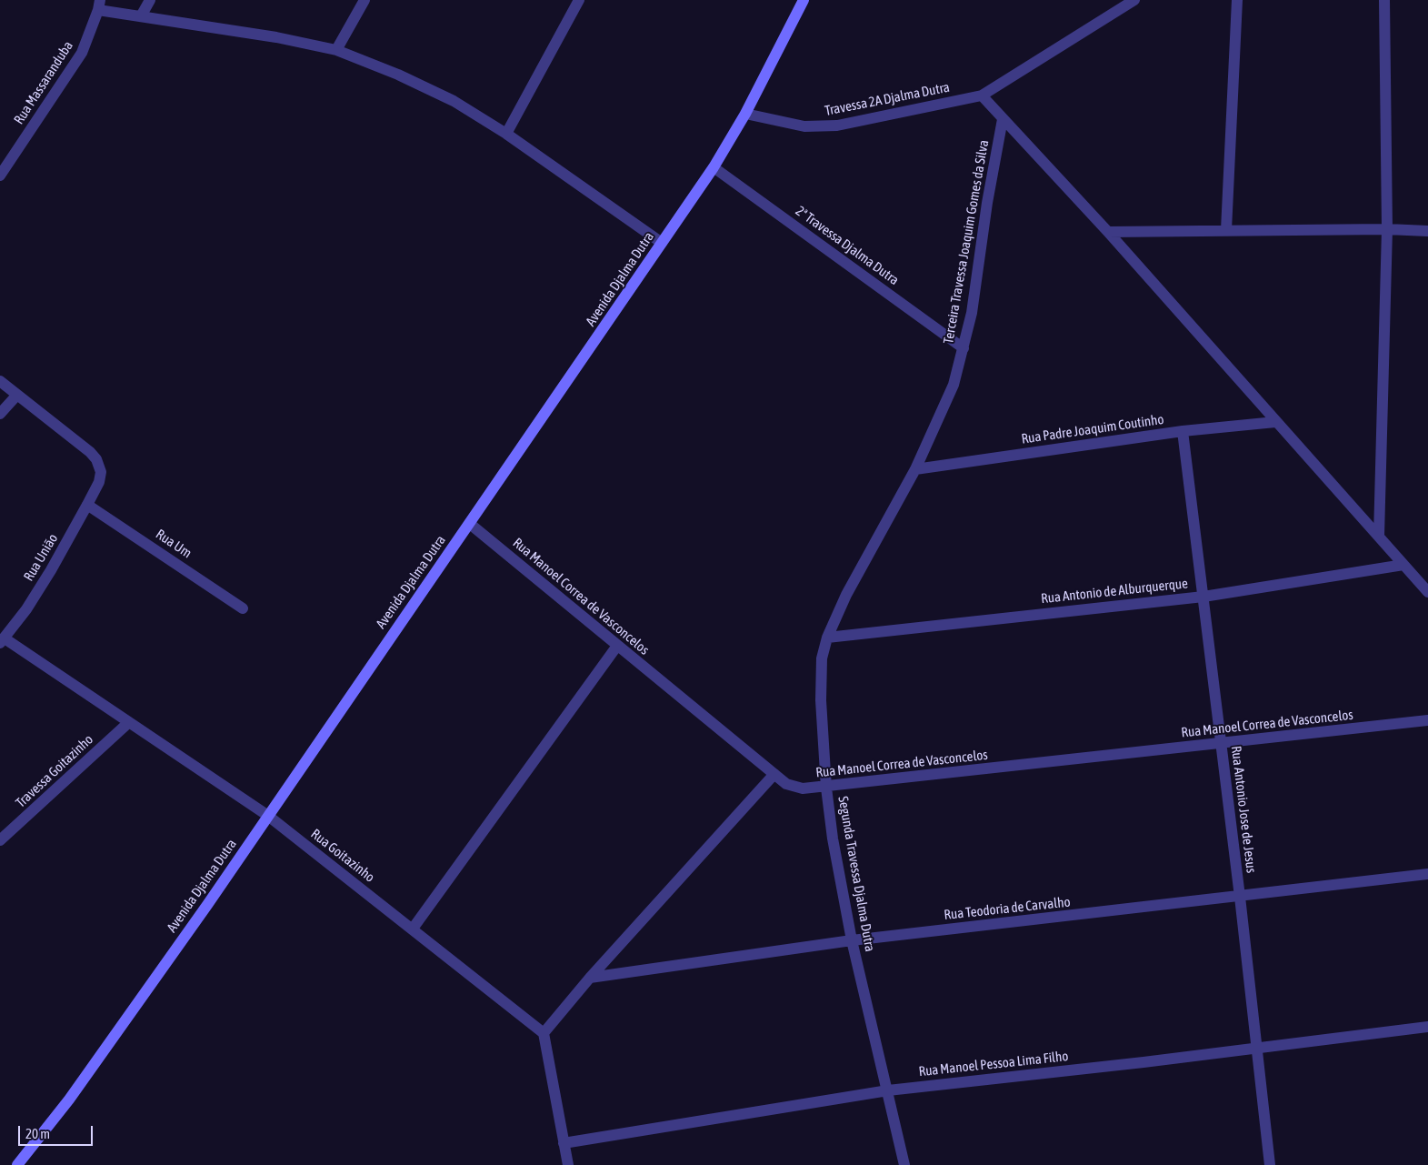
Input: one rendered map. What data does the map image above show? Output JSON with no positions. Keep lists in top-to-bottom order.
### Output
{
  "streets": {
    "street": [
      "Rua Massaranduba",
      "Travessa 2A Djalma Dutra",
      "Terceira Travessa Joaquim Gomes da Silva",
      "2ª Travessa Djalma Dutra",
      "Avenida Djalma Dutra",
      "Rua Padre Joaquim Coutinho",
      "Rua Um",
      "Rua União",
      "Rua Antonio de Alburquerque",
      "Rua Manoel Correa de Vasconcelos",
      "Travessa Goitazinho",
      "Rua Antonio Jose de Jesus",
      "Rua Goitazinho",
      "Segunda Travessa Djalma Dutra",
      "Rua Teodoria de Carvalho",
      "Rua Manoel Pessoa Lima Filho"
    ]
  },
  "crossings": [
    ["Travessa 2A Djalma Dutra", "Avenida Djalma Dutra"],
    ["Terceira Travessa Joaquim Gomes da Silva", "2ª Travessa Djalma Dutra"],
    ["Terceira Travessa Joaquim Gomes da Silva", "Rua Padre Joaquim Coutinho"],
    ["Terceira Travessa Joaquim Gomes da Silva", "Segunda Travessa Djalma Dutra"],
    ["2ª Travessa Djalma Dutra", "Avenida Djalma Dutra"],
    ["Avenida Djalma Dutra", "Rua Manoel Correa de Vasconcelos"],
    ["Avenida Djalma Dutra", "Rua Goitazinho"],
    ["Rua Padre Joaquim Coutinho", "Rua Antonio Jose de Jesus"],
    ["Rua Padre Joaquim Coutinho", "Segunda Travessa Djalma Dutra"],
    ["Rua Um", "Rua União"],
    ["Rua União", "Rua Goitazinho"],
    ["Rua Antonio de Alburquerque", "Rua Antonio Jose de Jesus"],
    ["Rua Antonio de Alburquerque", "Segunda Travessa Djalma Dutra"],
    ["Rua Manoel Correa de Vasconcelos", "Rua Antonio Jose de Jesus"],
    ["Rua Manoel Correa de Vasconcelos", "Segunda Travessa Djalma Dutra"],
    ["Travessa Goitazinho", "Rua Goitazinho"],
    ["Rua Antonio Jose de Jesus", "Rua Teodoria de Carvalho"],
    ["Rua Antonio Jose de Jesus", "Rua Manoel Pessoa Lima Filho"],
    ["Segunda Travessa Djalma Dutra", "Rua Teodoria de Carvalho"],
    ["Segunda Travessa Djalma Dutra", "Rua Manoel Pessoa Lima Filho"]
  ],
  "scale_bar": "20 m"
}
